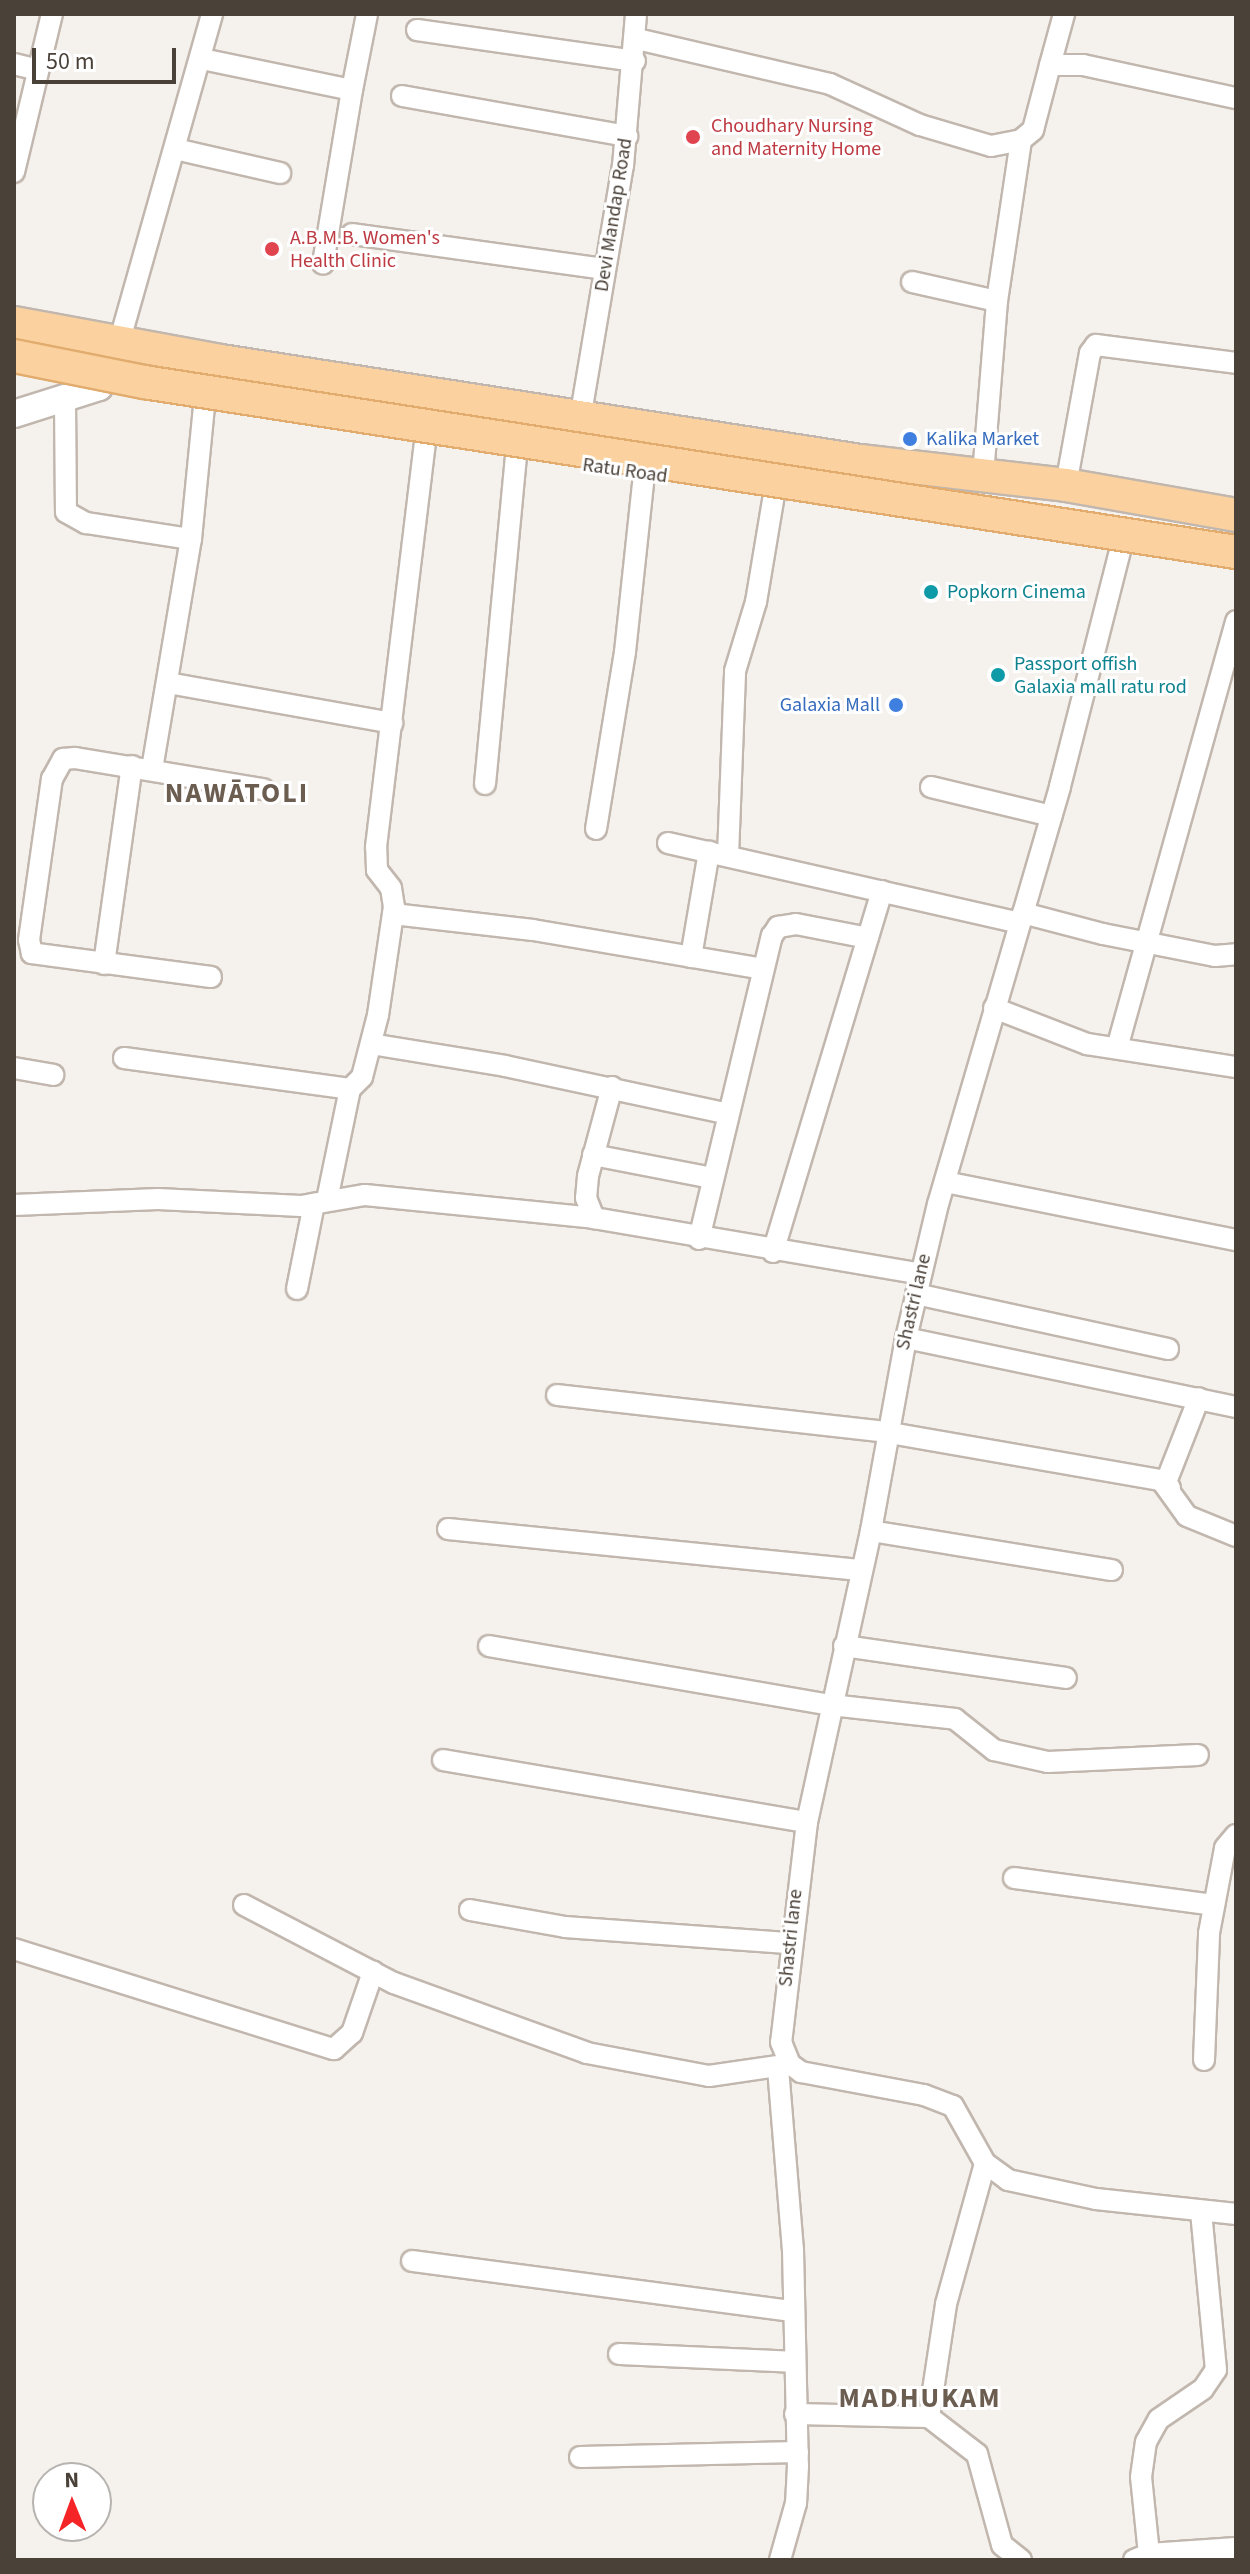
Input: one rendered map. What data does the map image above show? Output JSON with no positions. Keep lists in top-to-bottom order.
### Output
{
  "streets": {
    "main road": ["Ratu Road"],
    "street": ["Devi Mandap Road", "Shastri lane"]
  },
  "crossings": [
    ["Devi Mandap Road", "Ratu Road"],
    ["Ratu Road", "Shastri lane"]
  ],
  "districts": ["NAWĀTOLI", "MADHUKAM"],
  "places": [
    "Choudhary Nursing and Maternity Home",
    "A.B.M.B. Women's Health Clinic",
    "Kalika Market",
    "Popkorn Cinema",
    "Passport offish Galaxia mall ratu rod",
    "Galaxia Mall"
  ],
  "scale_bar": "50 m",
  "north": "top"
}
